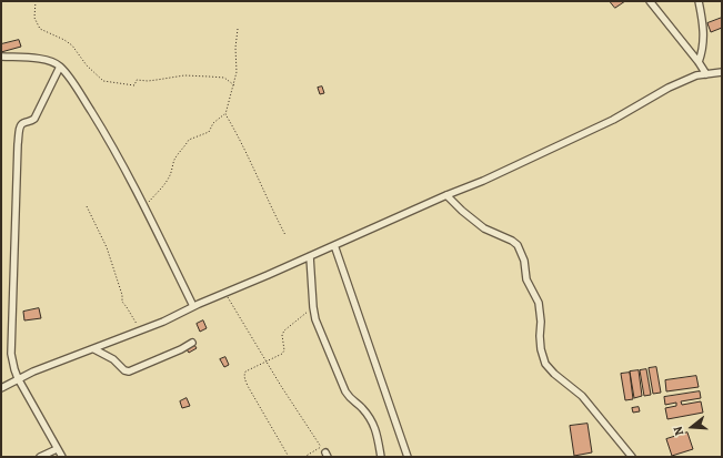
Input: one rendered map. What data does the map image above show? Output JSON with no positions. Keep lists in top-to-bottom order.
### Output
{
  "north": "left"
}
